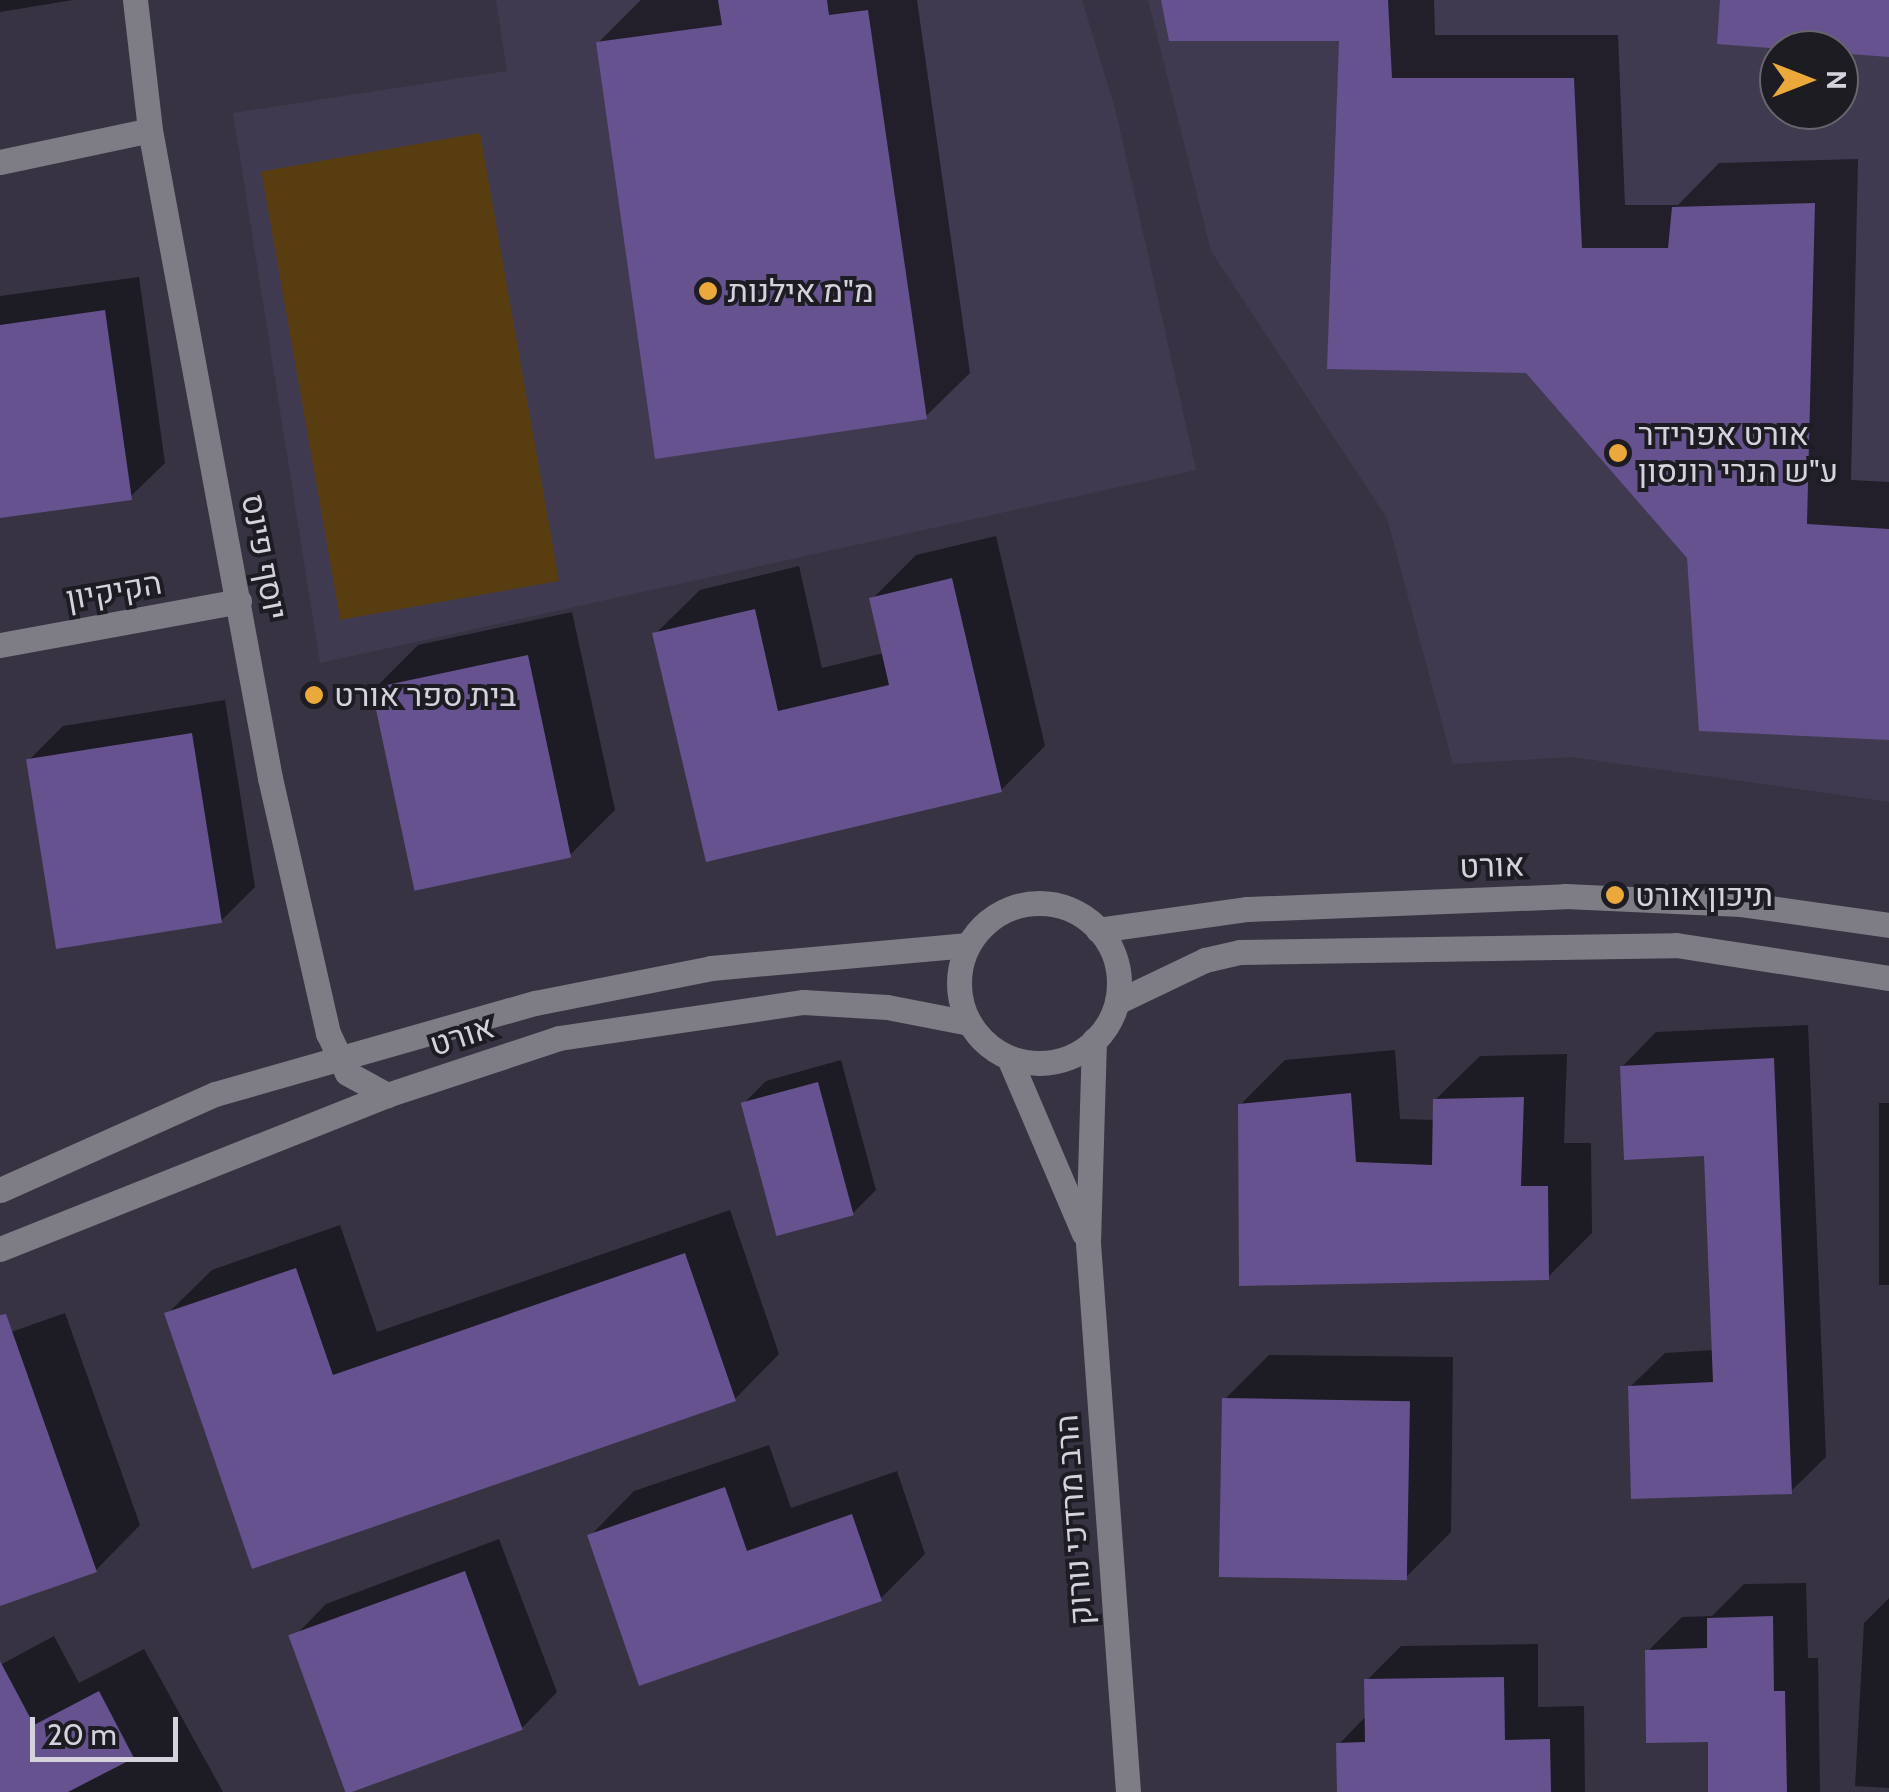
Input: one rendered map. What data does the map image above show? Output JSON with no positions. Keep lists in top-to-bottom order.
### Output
{
  "streets": {
    "street": [
      "יוסף פינס",
      "הקיקיון",
      "אורט",
      "הרב מרדכי נורוק"
    ]
  },
  "crossings": [
    ["יוסף פינס", "הקיקיון"],
    ["יוסף פינס", "אורט"],
    ["אורט", "הרב מרדכי נורוק"]
  ],
  "places": [
    "מ\"מ אילנות",
    "אורט אפרידר ע\"ש הנרי רונסון",
    "בית ספר אורט",
    "תיכון אורט"
  ],
  "scale_bar": "20 m",
  "north": "right"
}
